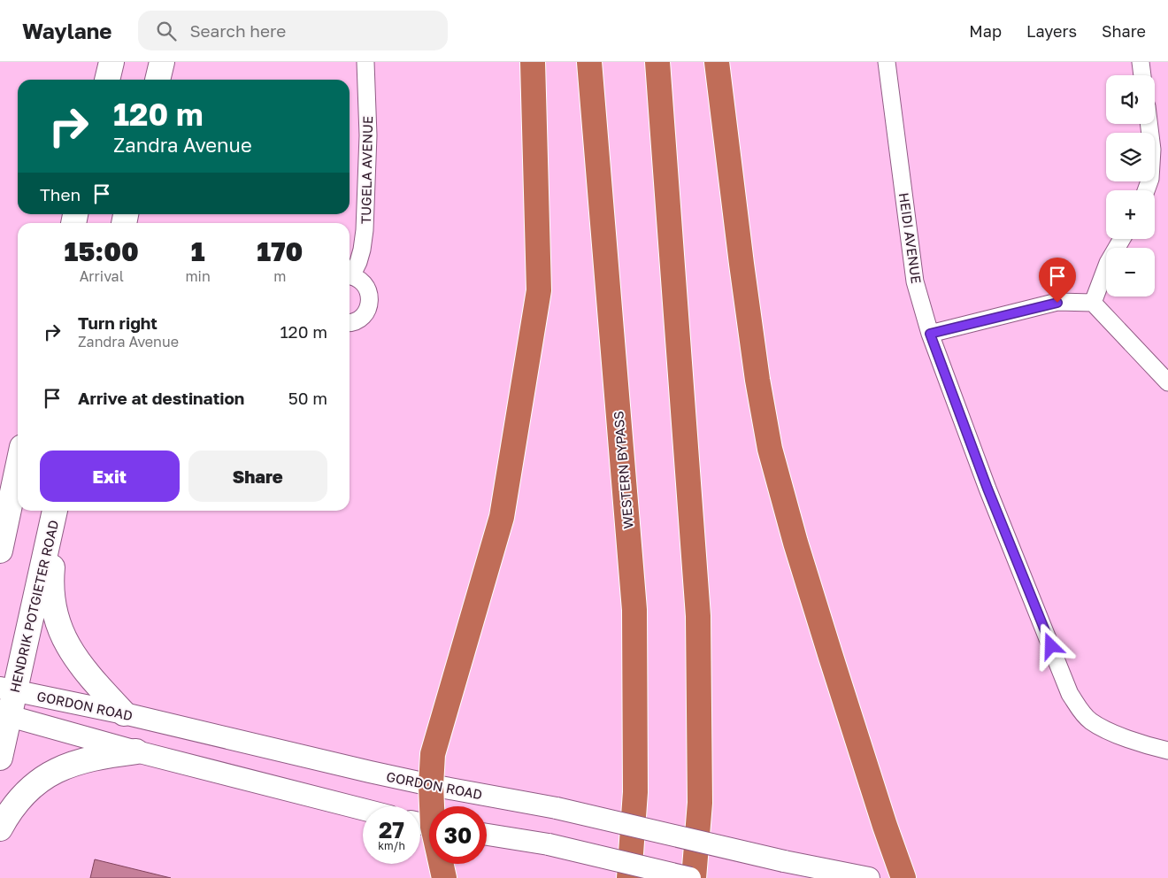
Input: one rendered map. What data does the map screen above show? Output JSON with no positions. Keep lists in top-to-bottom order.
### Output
{
  "streets": {
    "highway": ["WESTERN BYPASS"],
    "main road": ["HENDRIK POTGIETER ROAD"],
    "street": ["TUGELA AVENUE", "HEIDI AVENUE", "GORDON ROAD"]
  },
  "crossings": [
    ["HENDRIK POTGIETER ROAD", "GORDON ROAD"]
  ],
  "page": {
    "header": "Waylane",
    "search": "Search here",
    "nav": ["Map", "Layers", "Share"],
    "map_buttons": ["+", "−"],
    "turn": ["120 m", "Zandra Avenue"],
    "then": "Then",
    "eta": [
      "15:00",
      "Arrival",
      "1",
      "min",
      "170",
      "m"
    ],
    "list": [
      {
        "name": "Turn right",
        "note": "Zandra Avenue",
        "value": "120 m"
      },
      {
        "name": "Arrive at destination",
        "value": "50 m"
      }
    ],
    "buttons": ["Exit", "Share"],
    "speed": "27 km/h",
    "limit": "30"
  }
}
